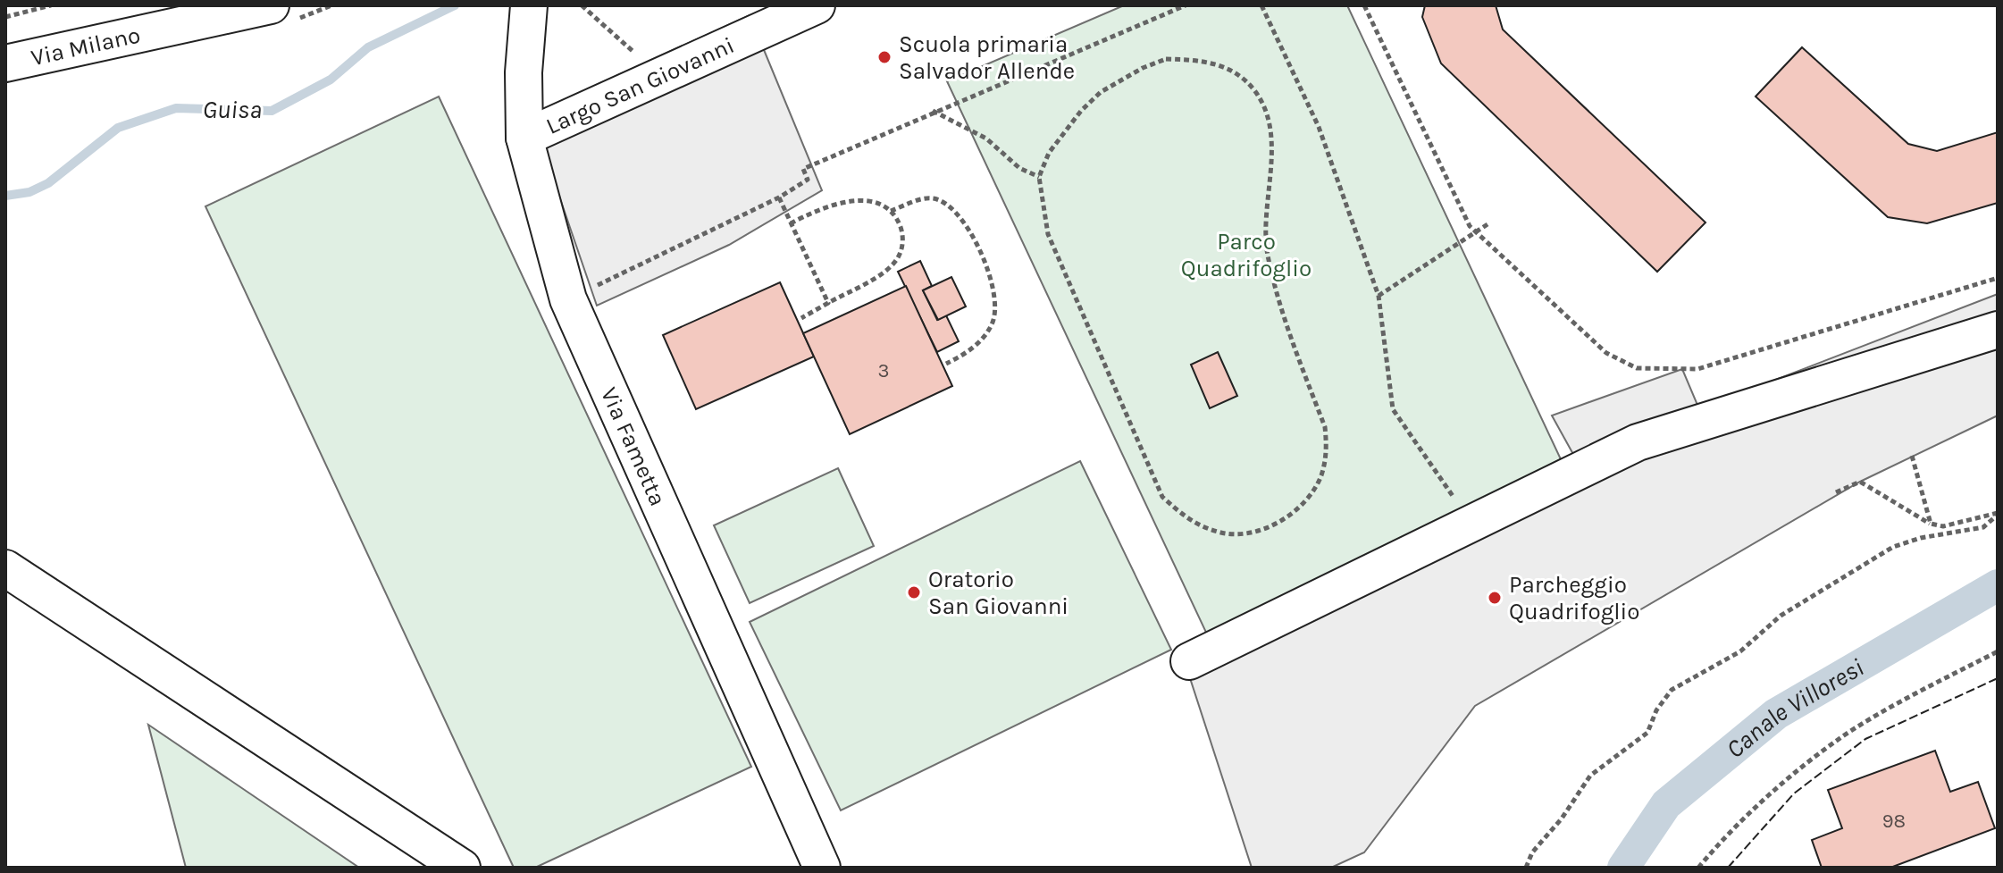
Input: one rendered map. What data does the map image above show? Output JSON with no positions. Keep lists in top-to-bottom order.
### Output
{
  "streets": {
    "street": ["Via Milano", "Largo San Giovanni", "Via Fametta"]
  },
  "crossings": [
    ["Largo San Giovanni", "Via Fametta"]
  ],
  "water": ["Guisa", "Canale Villoresi"],
  "parks": ["Parco Quadrifoglio"],
  "places": ["Scuola primaria Salvador Allende", "Oratorio San Giovanni", "Parcheggio Quadrifoglio"],
  "house_numbers": ["3", "98"]
}
